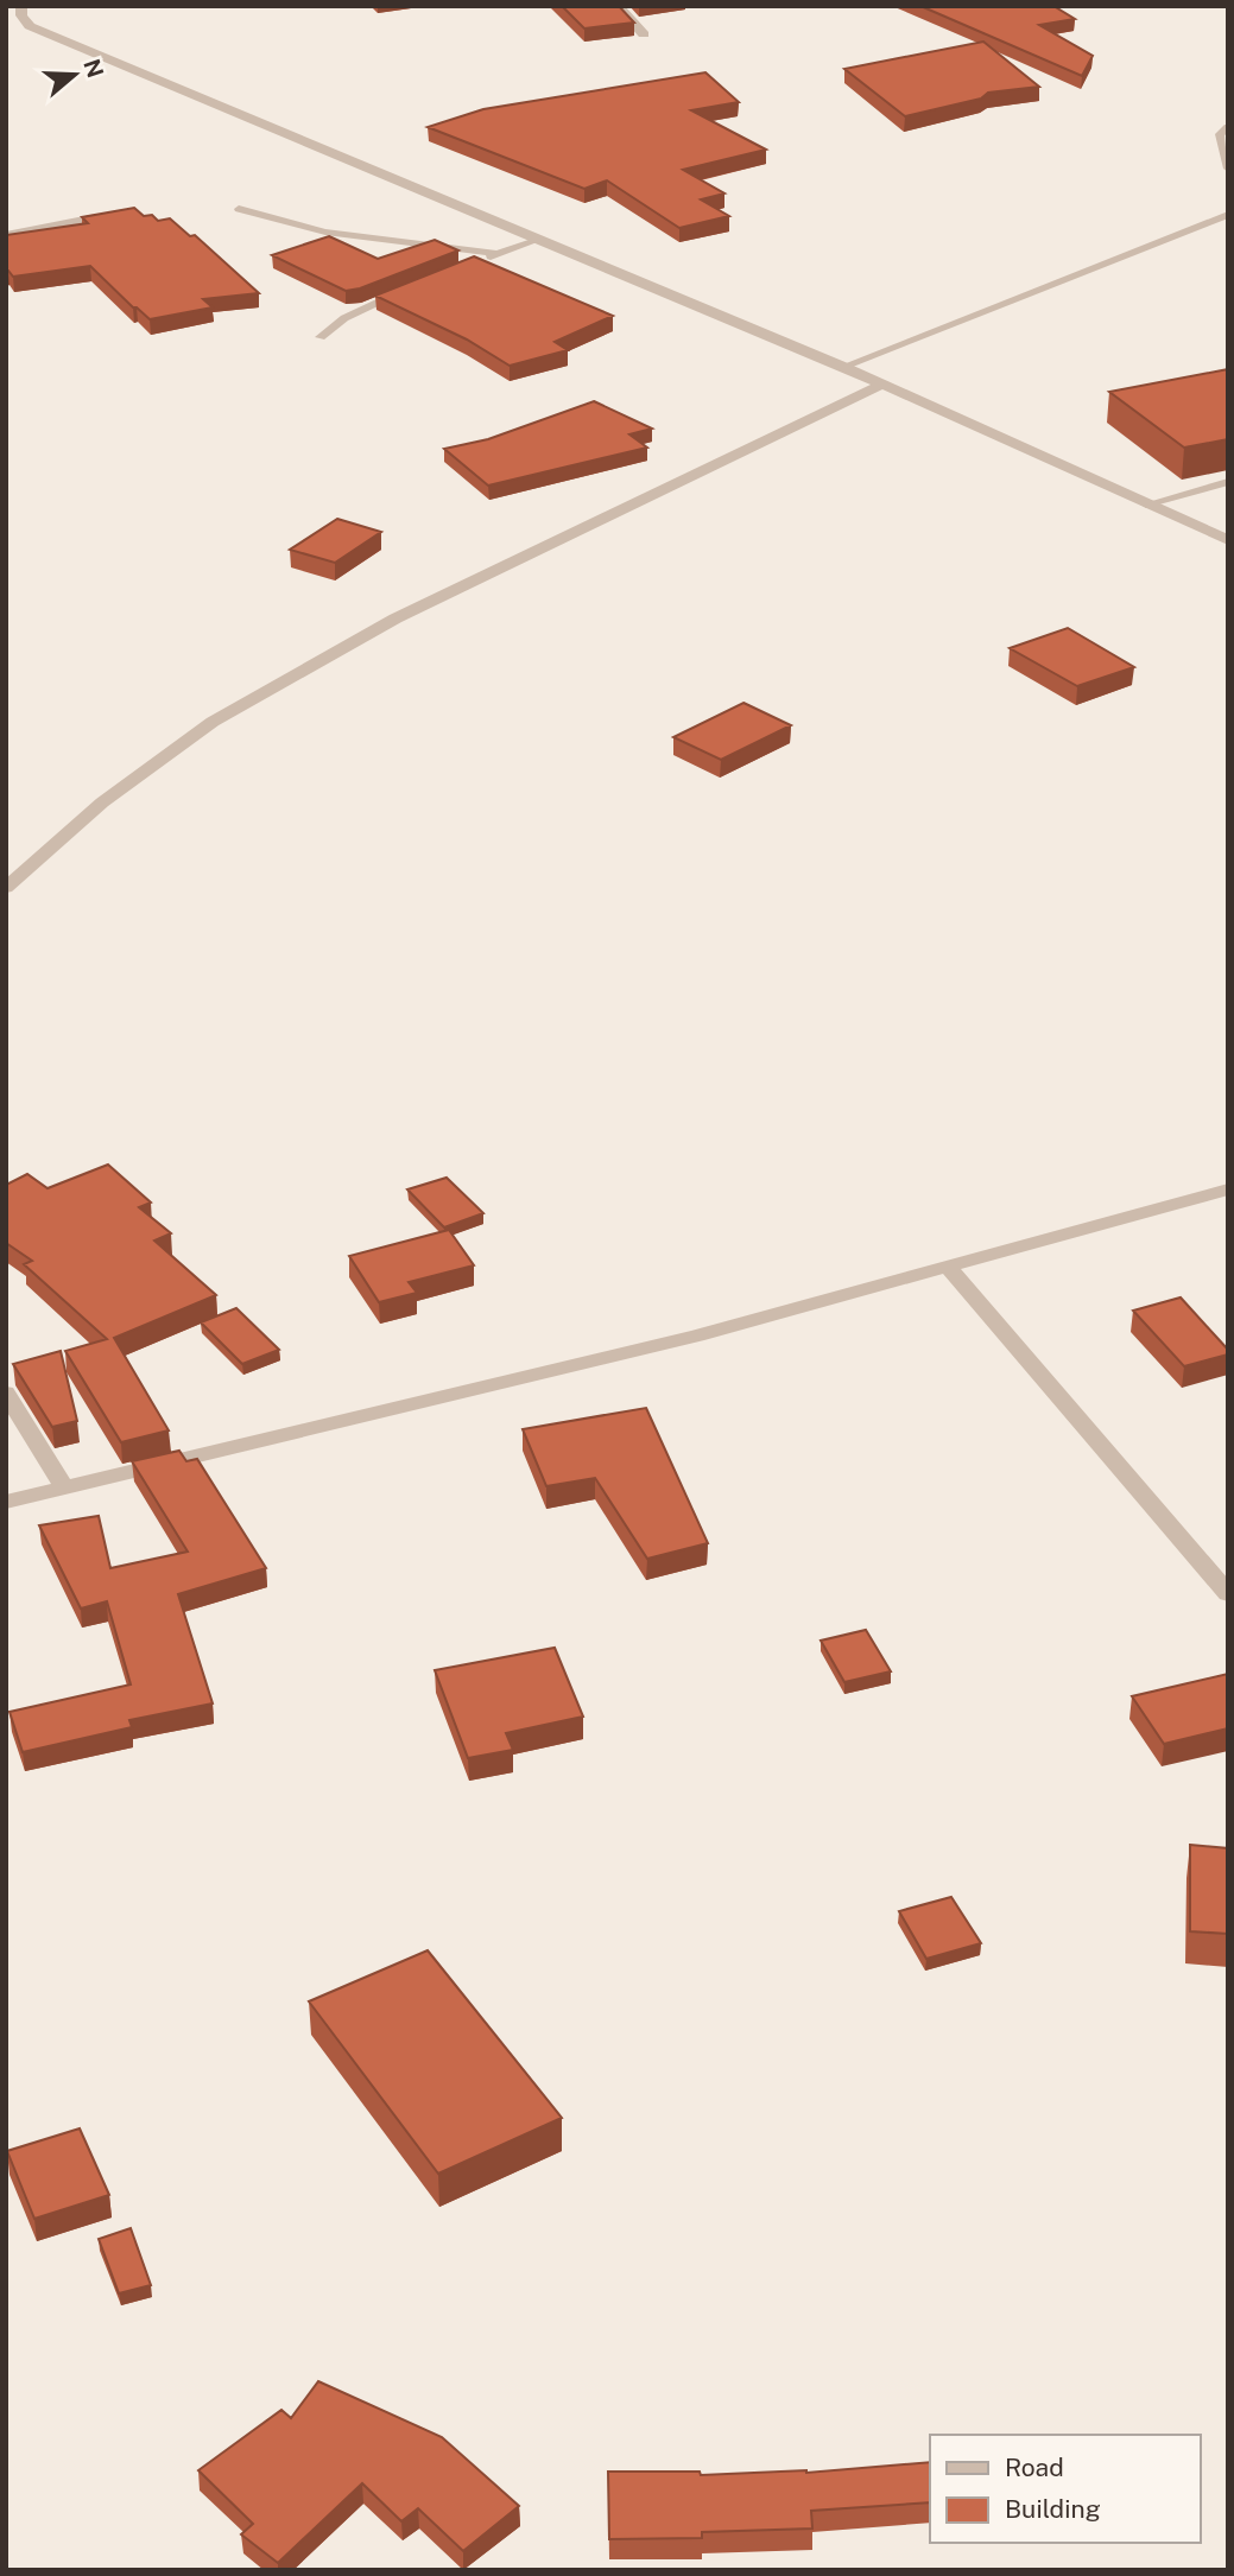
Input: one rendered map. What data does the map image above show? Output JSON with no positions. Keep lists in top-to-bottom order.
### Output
{
  "legend": ["Road", "Building"],
  "north": "right"
}
